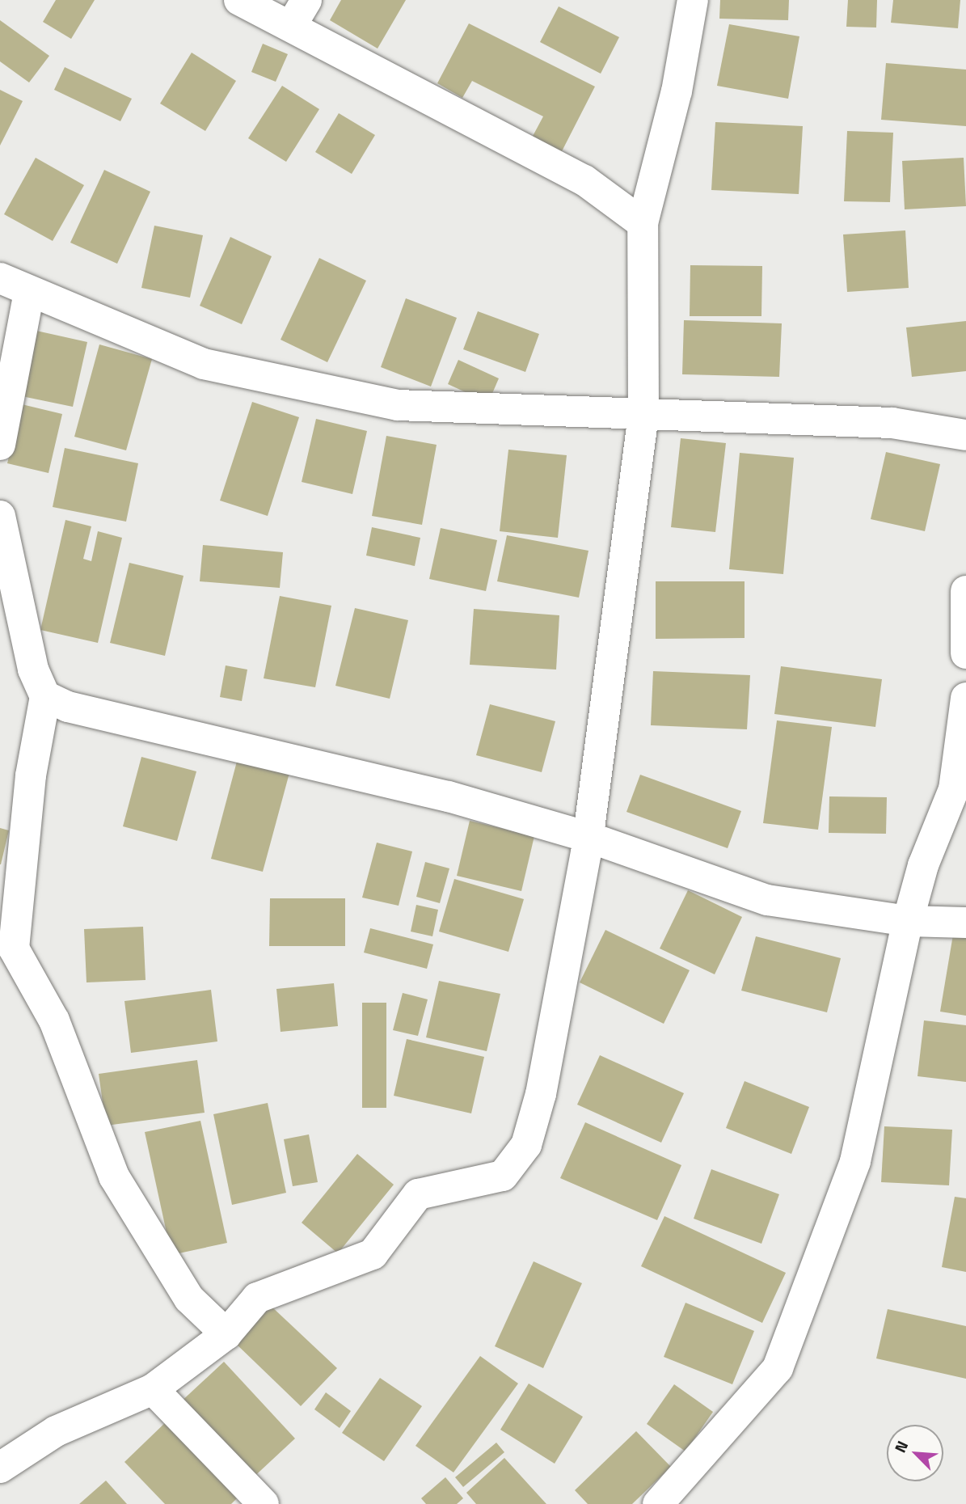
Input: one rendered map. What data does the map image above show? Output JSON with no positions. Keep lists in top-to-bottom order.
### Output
{
  "north": "top left"
}
